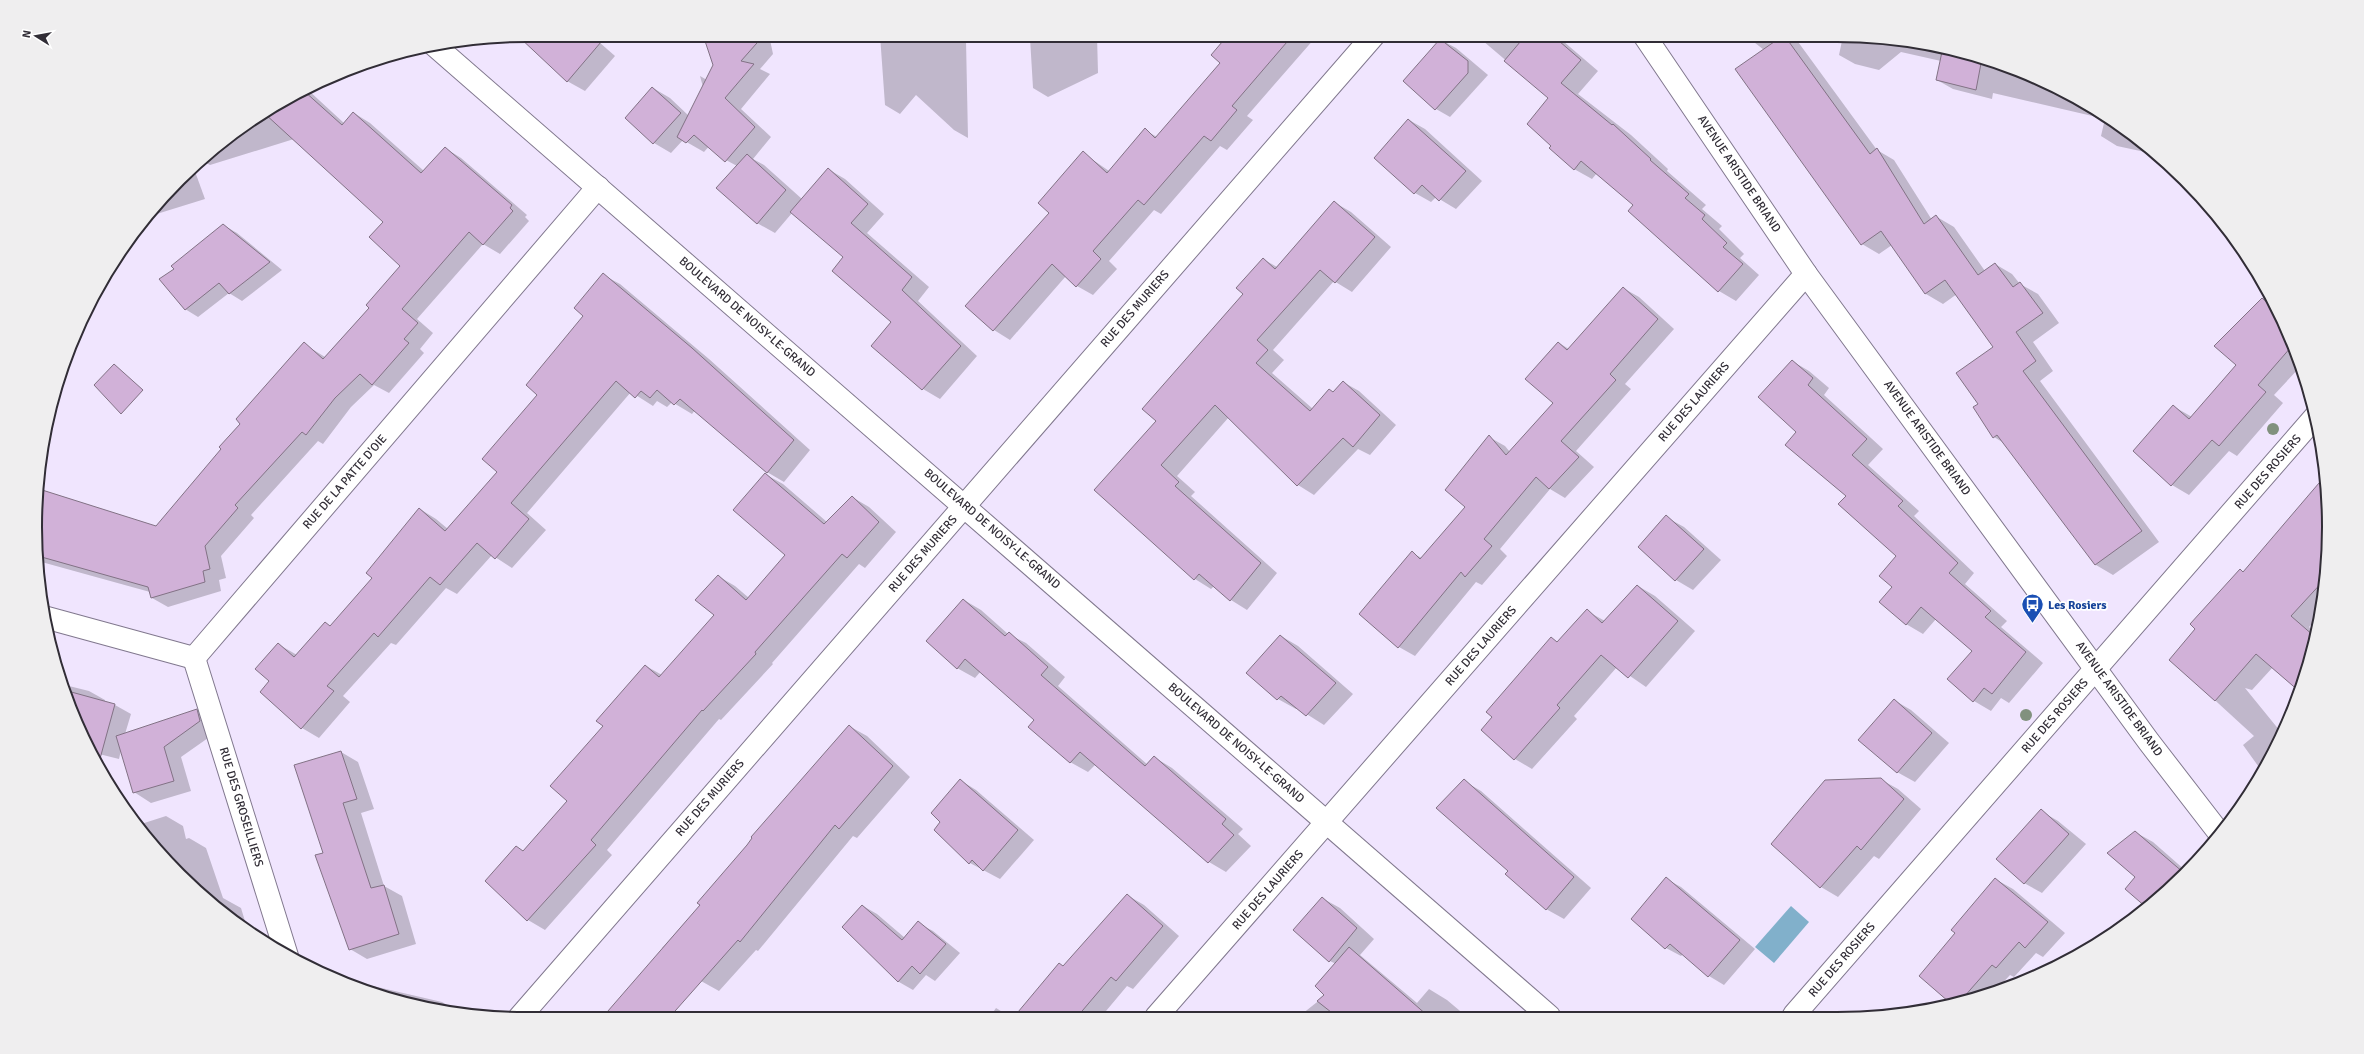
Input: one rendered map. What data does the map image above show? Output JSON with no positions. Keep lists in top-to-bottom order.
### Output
{
  "streets": {
    "street": [
      "AVENUE ARISTIDE BRIAND",
      "RUE DES MURIERS",
      "BOULEVARD DE NOISY-LE-GRAND",
      "RUE DES LAURIERS",
      "RUE DES ROSIERS",
      "RUE DE LA PATTE D'OIE",
      "RUE DES GROSEILLIERS"
    ]
  },
  "crossings": [
    ["AVENUE ARISTIDE BRIAND", "RUE DES LAURIERS"],
    ["AVENUE ARISTIDE BRIAND", "RUE DES ROSIERS"],
    ["RUE DES MURIERS", "BOULEVARD DE NOISY-LE-GRAND"],
    ["BOULEVARD DE NOISY-LE-GRAND", "RUE DES LAURIERS"],
    ["BOULEVARD DE NOISY-LE-GRAND", "RUE DE LA PATTE D'OIE"],
    ["RUE DE LA PATTE D'OIE", "RUE DES GROSEILLIERS"]
  ],
  "places": {
    "bus stop": ["Les Rosiers"]
  },
  "north": "left"
}
